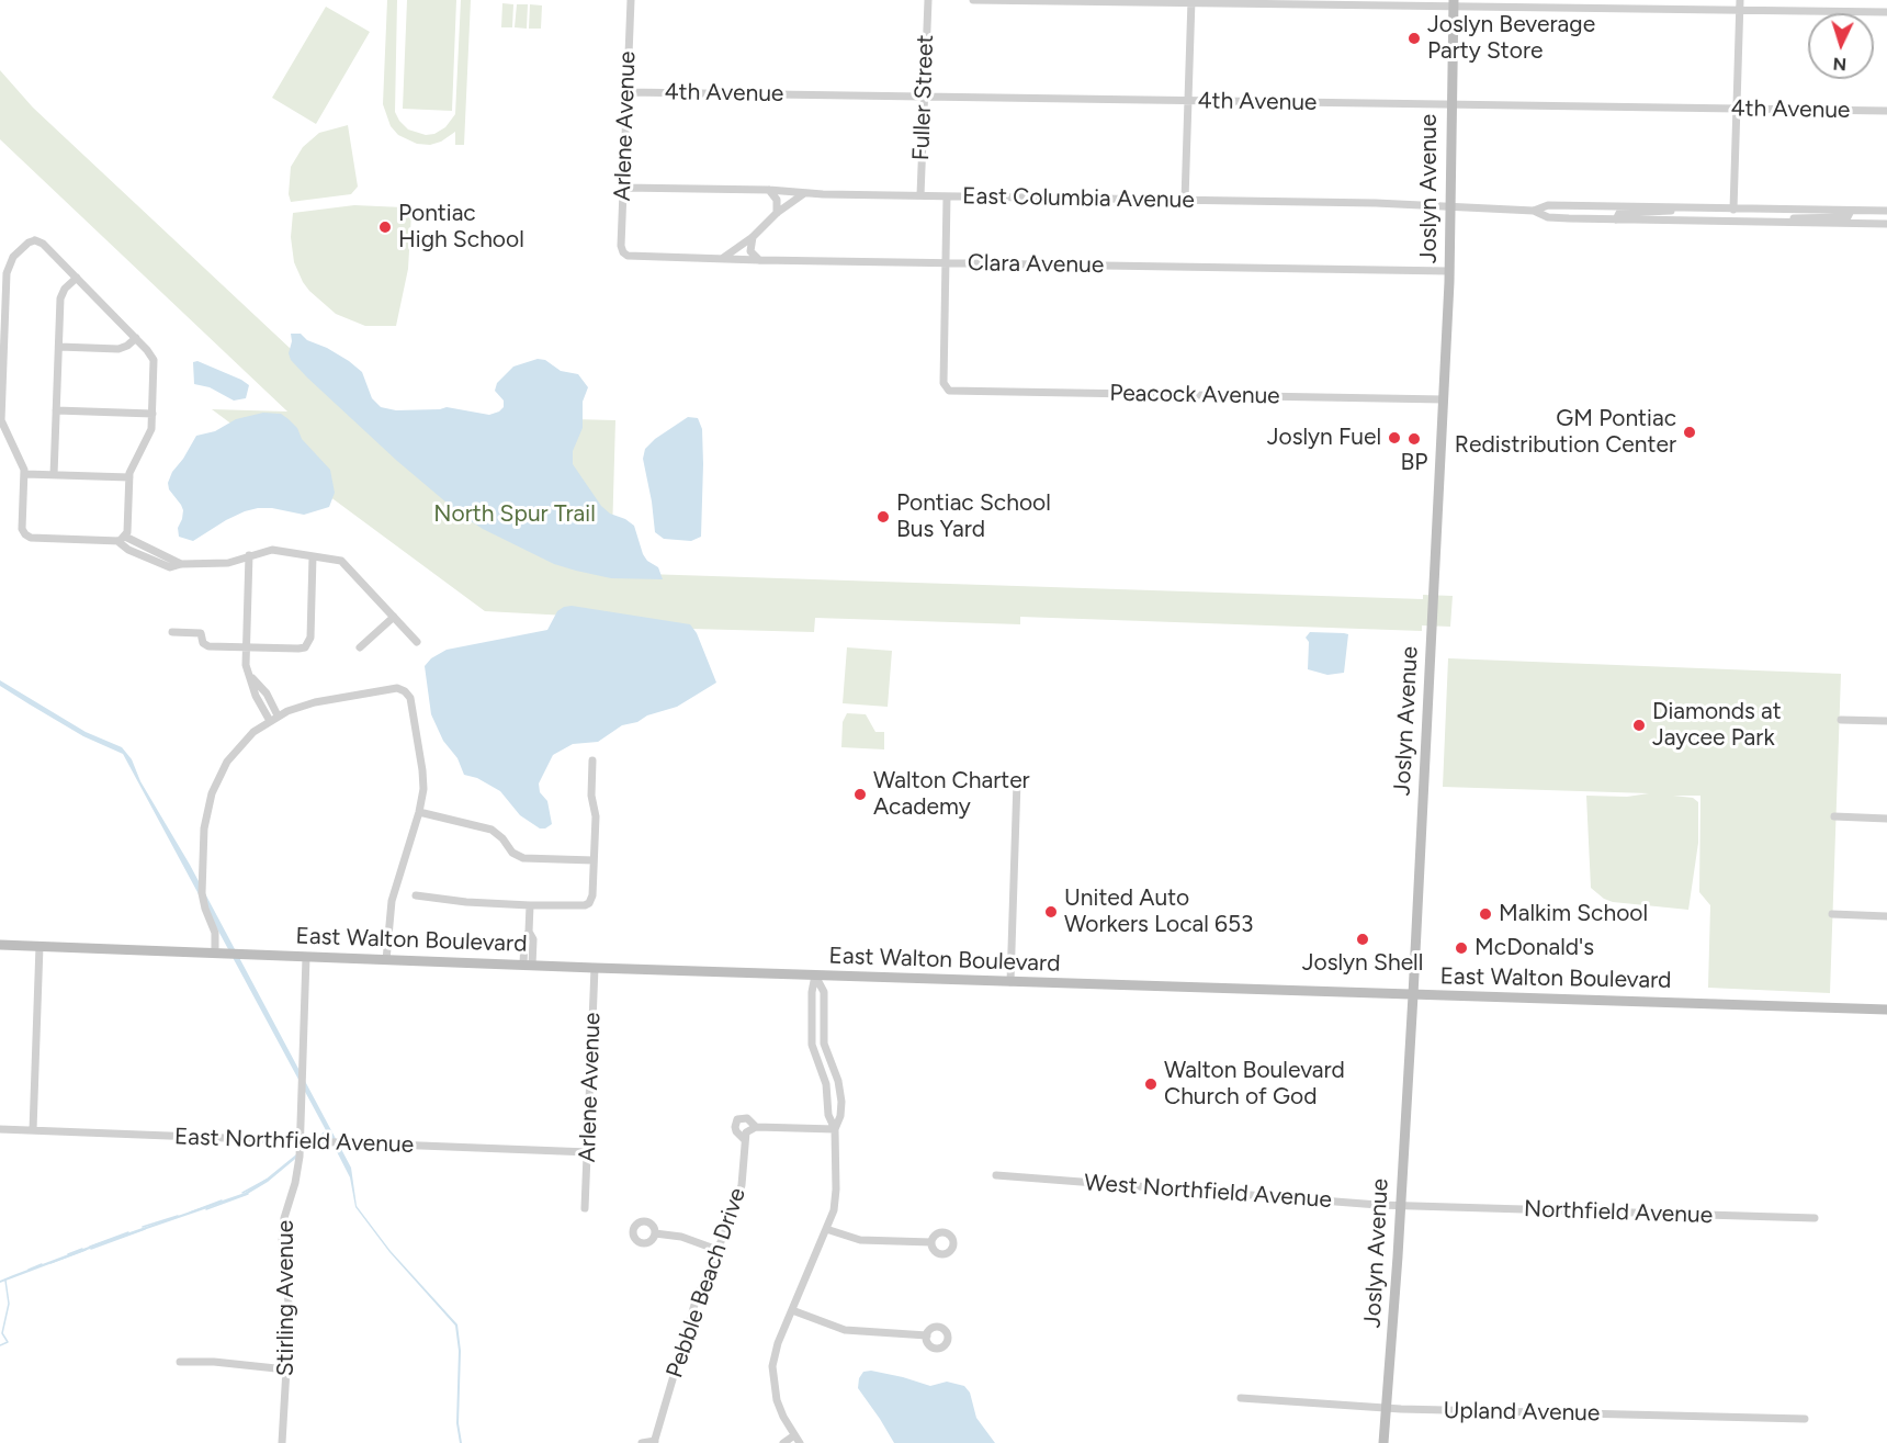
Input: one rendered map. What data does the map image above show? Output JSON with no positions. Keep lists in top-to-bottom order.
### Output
{
  "streets": {
    "main road": ["Joslyn Avenue", "East Walton Boulevard"],
    "street": [
      "4th Avenue",
      "Fuller Street",
      "Arlene Avenue",
      "East Columbia Avenue",
      "Clara Avenue",
      "Peacock Avenue",
      "East Northfield Avenue",
      "West Northfield Avenue",
      "Northfield Avenue",
      "Pebble Beach Drive",
      "Stirling Avenue",
      "Upland Avenue"
    ]
  },
  "crossings": [
    ["4th Avenue", "Fuller Street"],
    ["4th Avenue", "Arlene Avenue"],
    ["4th Avenue", "Joslyn Avenue"],
    ["Fuller Street", "East Columbia Avenue"],
    ["Arlene Avenue", "East Columbia Avenue"],
    ["Arlene Avenue", "Clara Avenue"],
    ["Arlene Avenue", "East Walton Boulevard"],
    ["Arlene Avenue", "East Northfield Avenue"],
    ["Joslyn Avenue", "East Columbia Avenue"],
    ["Joslyn Avenue", "Clara Avenue"],
    ["Joslyn Avenue", "Peacock Avenue"],
    ["Joslyn Avenue", "East Walton Boulevard"],
    ["Joslyn Avenue", "West Northfield Avenue"],
    ["Joslyn Avenue", "Upland Avenue"],
    ["Clara Avenue", "Peacock Avenue"],
    ["East Walton Boulevard", "Stirling Avenue"],
    ["East Northfield Avenue", "Stirling Avenue"],
    ["West Northfield Avenue", "Northfield Avenue"]
  ],
  "parks": ["North Spur Trail"],
  "places": [
    "Joslyn Beverage Party Store",
    "Pontiac High School",
    "GM Pontiac Redistribution Center",
    "Joslyn Fuel",
    "BP",
    "Pontiac School Bus Yard",
    "Diamonds at Jaycee Park",
    "Walton Charter Academy",
    "United Auto Workers Local 653",
    "Malkim School",
    "Joslyn Shell",
    "McDonald's",
    "Walton Boulevard Church of God"
  ],
  "north": "bottom"
}
